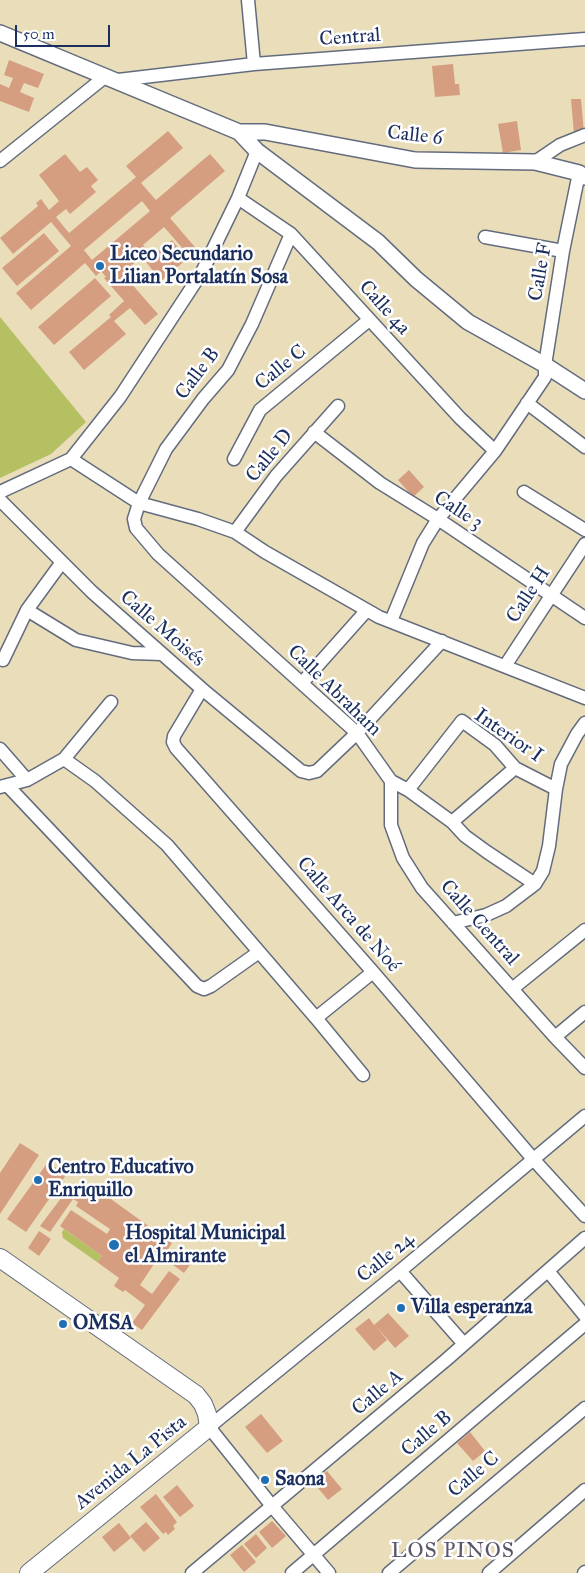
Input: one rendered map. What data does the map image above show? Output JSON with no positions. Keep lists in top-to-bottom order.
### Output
{
  "streets": {
    "main road": ["Avenida La Pista"],
    "street": [
      "Central",
      "Calle 6",
      "Calle F",
      "Calle 4a",
      "Calle C",
      "Calle B",
      "Calle D",
      "Calle 3",
      "Calle H",
      "Calle Moisés",
      "Calle Abraham",
      "Interior I",
      "Calle Arca de Noé",
      "Calle Central",
      "Calle 24",
      "Calle A"
    ]
  },
  "crossings": [
    ["Calle 6", "Calle F"],
    ["Calle 4a", "Calle C"],
    ["Calle 4a", "Calle B"],
    ["Calle B", "Calle Abraham"],
    ["Calle D", "Calle 3"],
    ["Calle 3", "Calle H"],
    ["Calle Moisés", "Calle Abraham"],
    ["Calle Moisés", "Calle Arca de Noé"],
    ["Calle Abraham", "Interior I"],
    ["Calle Abraham", "Calle Central"],
    ["Calle Arca de Noé", "Calle 24"],
    ["Calle 24", "Avenida La Pista"]
  ],
  "districts": ["LOS PINOS"],
  "places": [
    "Liceo Secundario Lilian Portalatín Sosa",
    "Centro Educativo Enriquillo",
    "Hospital Municipal el Almirante",
    "Villa esperanza",
    "OMSA",
    "Saona"
  ],
  "scale_bar": "50 m"
}
